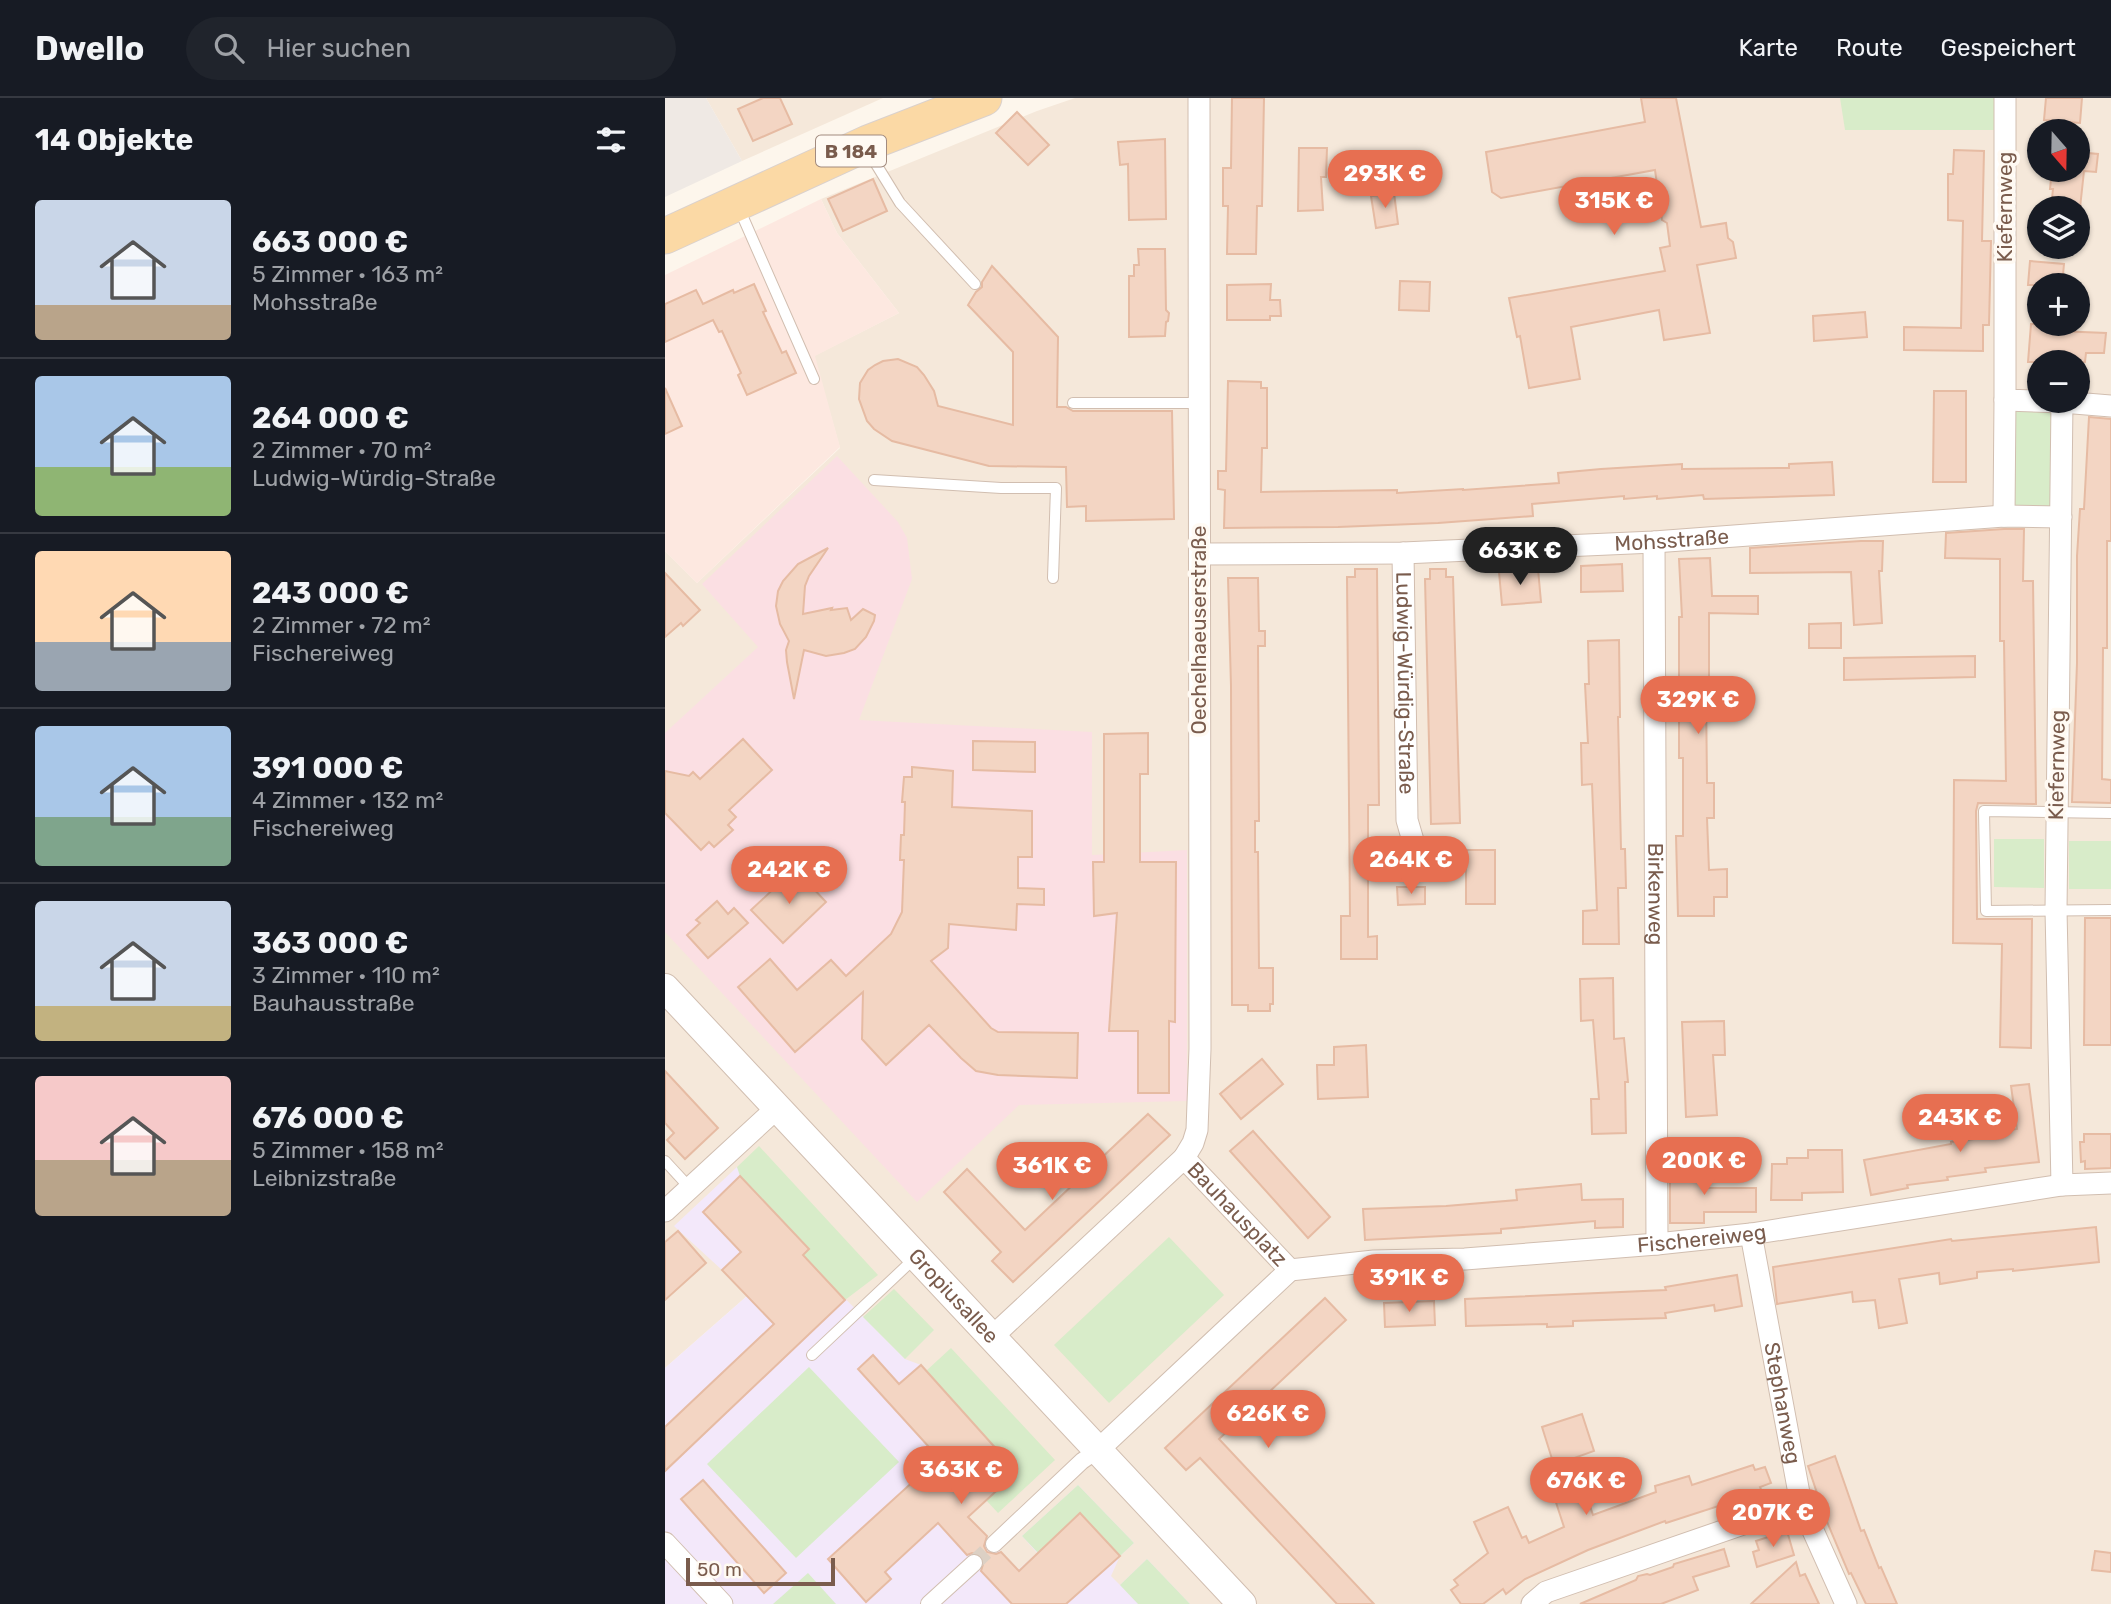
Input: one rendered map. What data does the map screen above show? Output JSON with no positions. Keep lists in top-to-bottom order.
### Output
{
  "streets": {
    "main road": ["B 184"],
    "street": [
      "Kiefernweg",
      "Mohsstraße",
      "Oechelhaeuserstraße",
      "Ludwig-Würdig-Straße",
      "Birkenweg",
      "Bauhausplatz",
      "Fischereiweg",
      "Gropiusallee",
      "Stephanweg"
    ]
  },
  "crossings": [
    ["Kiefernweg", "Mohsstraße"],
    ["Kiefernweg", "Fischereiweg"],
    ["Mohsstraße", "Oechelhaeuserstraße"],
    ["Mohsstraße", "Ludwig-Würdig-Straße"],
    ["Mohsstraße", "Birkenweg"],
    ["Oechelhaeuserstraße", "Bauhausplatz"],
    ["Birkenweg", "Fischereiweg"],
    ["Bauhausplatz", "Fischereiweg"],
    ["Bauhausplatz", "Gropiusallee"],
    ["Fischereiweg", "Stephanweg"]
  ],
  "scale_bar": "50 m",
  "north": "bottom",
  "page": {
    "header": "Dwello",
    "search": "Hier suchen",
    "nav": ["Karte", "Route", "Gespeichert"],
    "heading": "14 Objekte",
    "map_buttons": ["+", "−"],
    "price": [
      "293K €",
      "315K €",
      "663K €",
      "329K €",
      "264K €",
      "242K €",
      "243K €",
      "200K €",
      "361K €",
      "391K €",
      "626K €",
      "363K €",
      "676K €",
      "207K €"
    ],
    "list": [
      {
        "name": "663 000 €",
        "note": "5 Zimmer · 163 m² · Mohsstraße"
      },
      {
        "name": "264 000 €",
        "note": "2 Zimmer · 70 m² · Ludwig-Würdig-Straße"
      },
      {
        "name": "243 000 €",
        "note": "2 Zimmer · 72 m² · Fischereiweg"
      },
      {
        "name": "391 000 €",
        "note": "4 Zimmer · 132 m² · Fischereiweg"
      },
      {
        "name": "363 000 €",
        "note": "3 Zimmer · 110 m² · Bauhausstraße"
      },
      {
        "name": "676 000 €",
        "note": "5 Zimmer · 158 m² · Leibnizstraße"
      }
    ],
    "scale": "50 m"
  }
}
